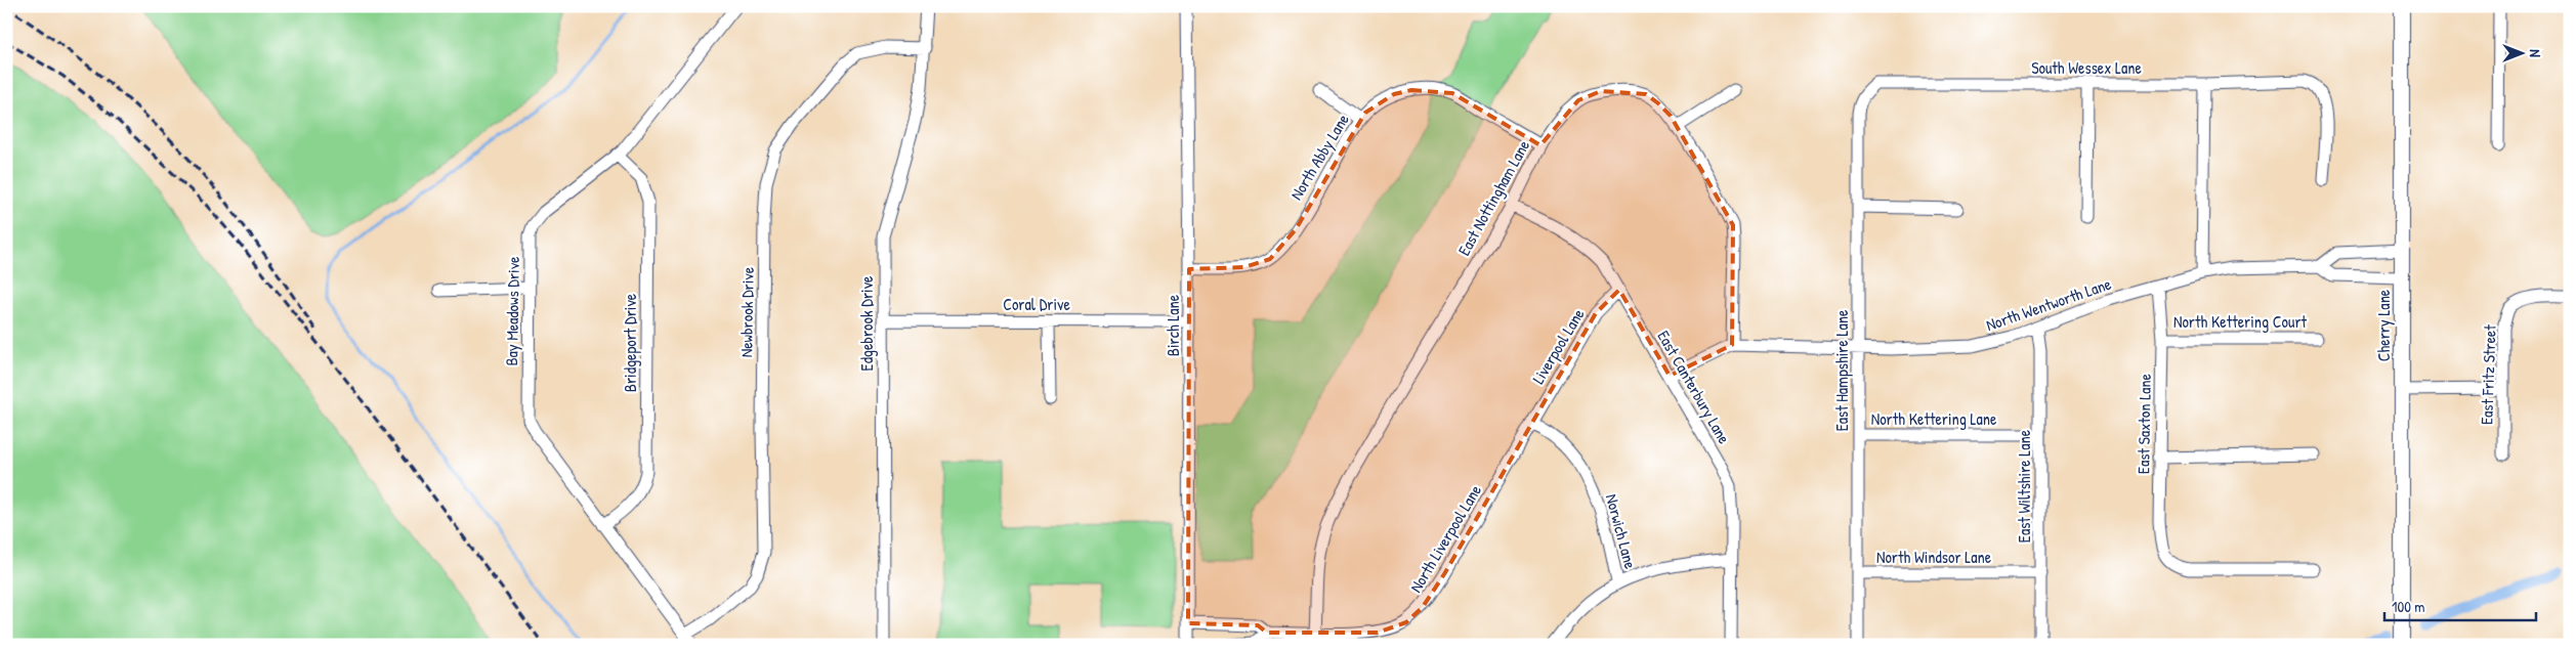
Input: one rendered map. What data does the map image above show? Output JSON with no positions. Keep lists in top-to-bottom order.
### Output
{
  "streets": {
    "main road": ["Cherry Lane"],
    "street": [
      "South Wessex Lane",
      "North Abby Lane",
      "East Nottingham Lane",
      "Coral Drive",
      "North Wentworth Lane",
      "Bay Meadows Drive",
      "Newbrook Drive",
      "North Kettering Court",
      "Edgebrook Drive",
      "Birch Lane",
      "Bridgeport Drive",
      "Liverpool Lane",
      "East Hampshire Lane",
      "East Fritz Street",
      "East Canterbury Lane",
      "North Kettering Lane",
      "East Saxton Lane",
      "East Wiltshire Lane",
      "Norwich Lane",
      "North Liverpool Lane",
      "North Windsor Lane"
    ]
  },
  "crossings": [
    ["South Wessex Lane", "East Hampshire Lane"],
    ["North Abby Lane", "East Nottingham Lane"],
    ["North Abby Lane", "Birch Lane"],
    ["East Nottingham Lane", "North Wentworth Lane"],
    ["East Nottingham Lane", "East Canterbury Lane"],
    ["East Nottingham Lane", "North Liverpool Lane"],
    ["Coral Drive", "Edgebrook Drive"],
    ["Coral Drive", "Birch Lane"],
    ["North Wentworth Lane", "Cherry Lane"],
    ["North Wentworth Lane", "East Hampshire Lane"],
    ["North Wentworth Lane", "East Canterbury Lane"],
    ["North Wentworth Lane", "East Saxton Lane"],
    ["North Wentworth Lane", "East Wiltshire Lane"],
    ["Bay Meadows Drive", "Newbrook Drive"],
    ["Bay Meadows Drive", "Bridgeport Drive"],
    ["Newbrook Drive", "Edgebrook Drive"],
    ["North Kettering Court", "East Saxton Lane"],
    ["Birch Lane", "North Liverpool Lane"],
    ["Liverpool Lane", "East Canterbury Lane"],
    ["Liverpool Lane", "Norwich Lane"],
    ["Liverpool Lane", "North Liverpool Lane"],
    ["East Hampshire Lane", "North Kettering Lane"],
    ["East Hampshire Lane", "North Windsor Lane"],
    ["North Kettering Lane", "East Wiltshire Lane"],
    ["East Wiltshire Lane", "North Windsor Lane"],
    ["Norwich Lane", "North Liverpool Lane"]
  ],
  "scale_bar": "100 m",
  "north": "right"
}
